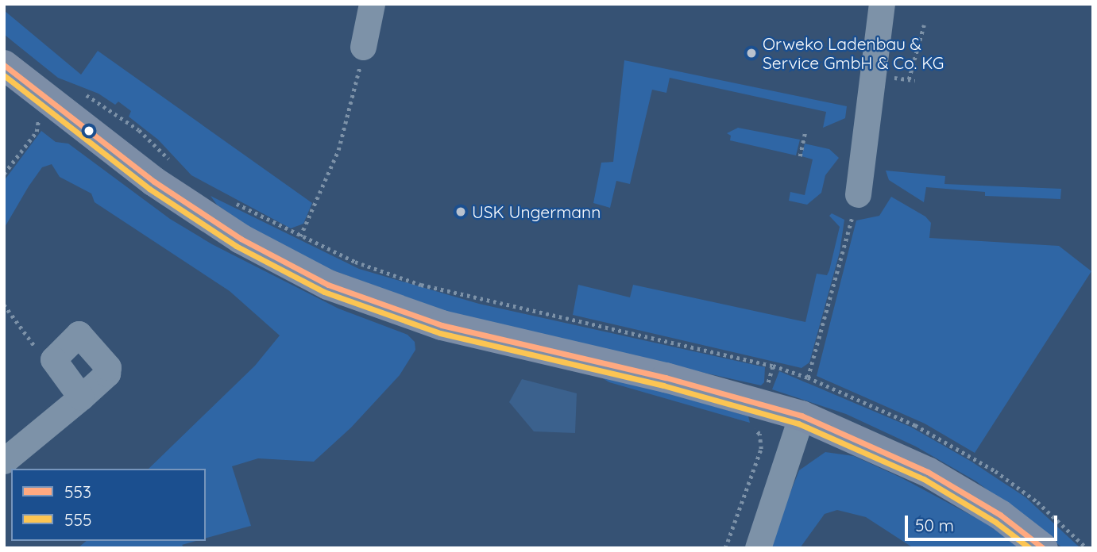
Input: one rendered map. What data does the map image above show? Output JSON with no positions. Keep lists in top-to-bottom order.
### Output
{
  "places": ["Orweko Ladenbau & Service GmbH & Co. KG", "USK Ungermann"],
  "lines": ["transit line 553", "transit line 555"],
  "legend": ["553", "555"],
  "scale_bar": "50 m"
}
